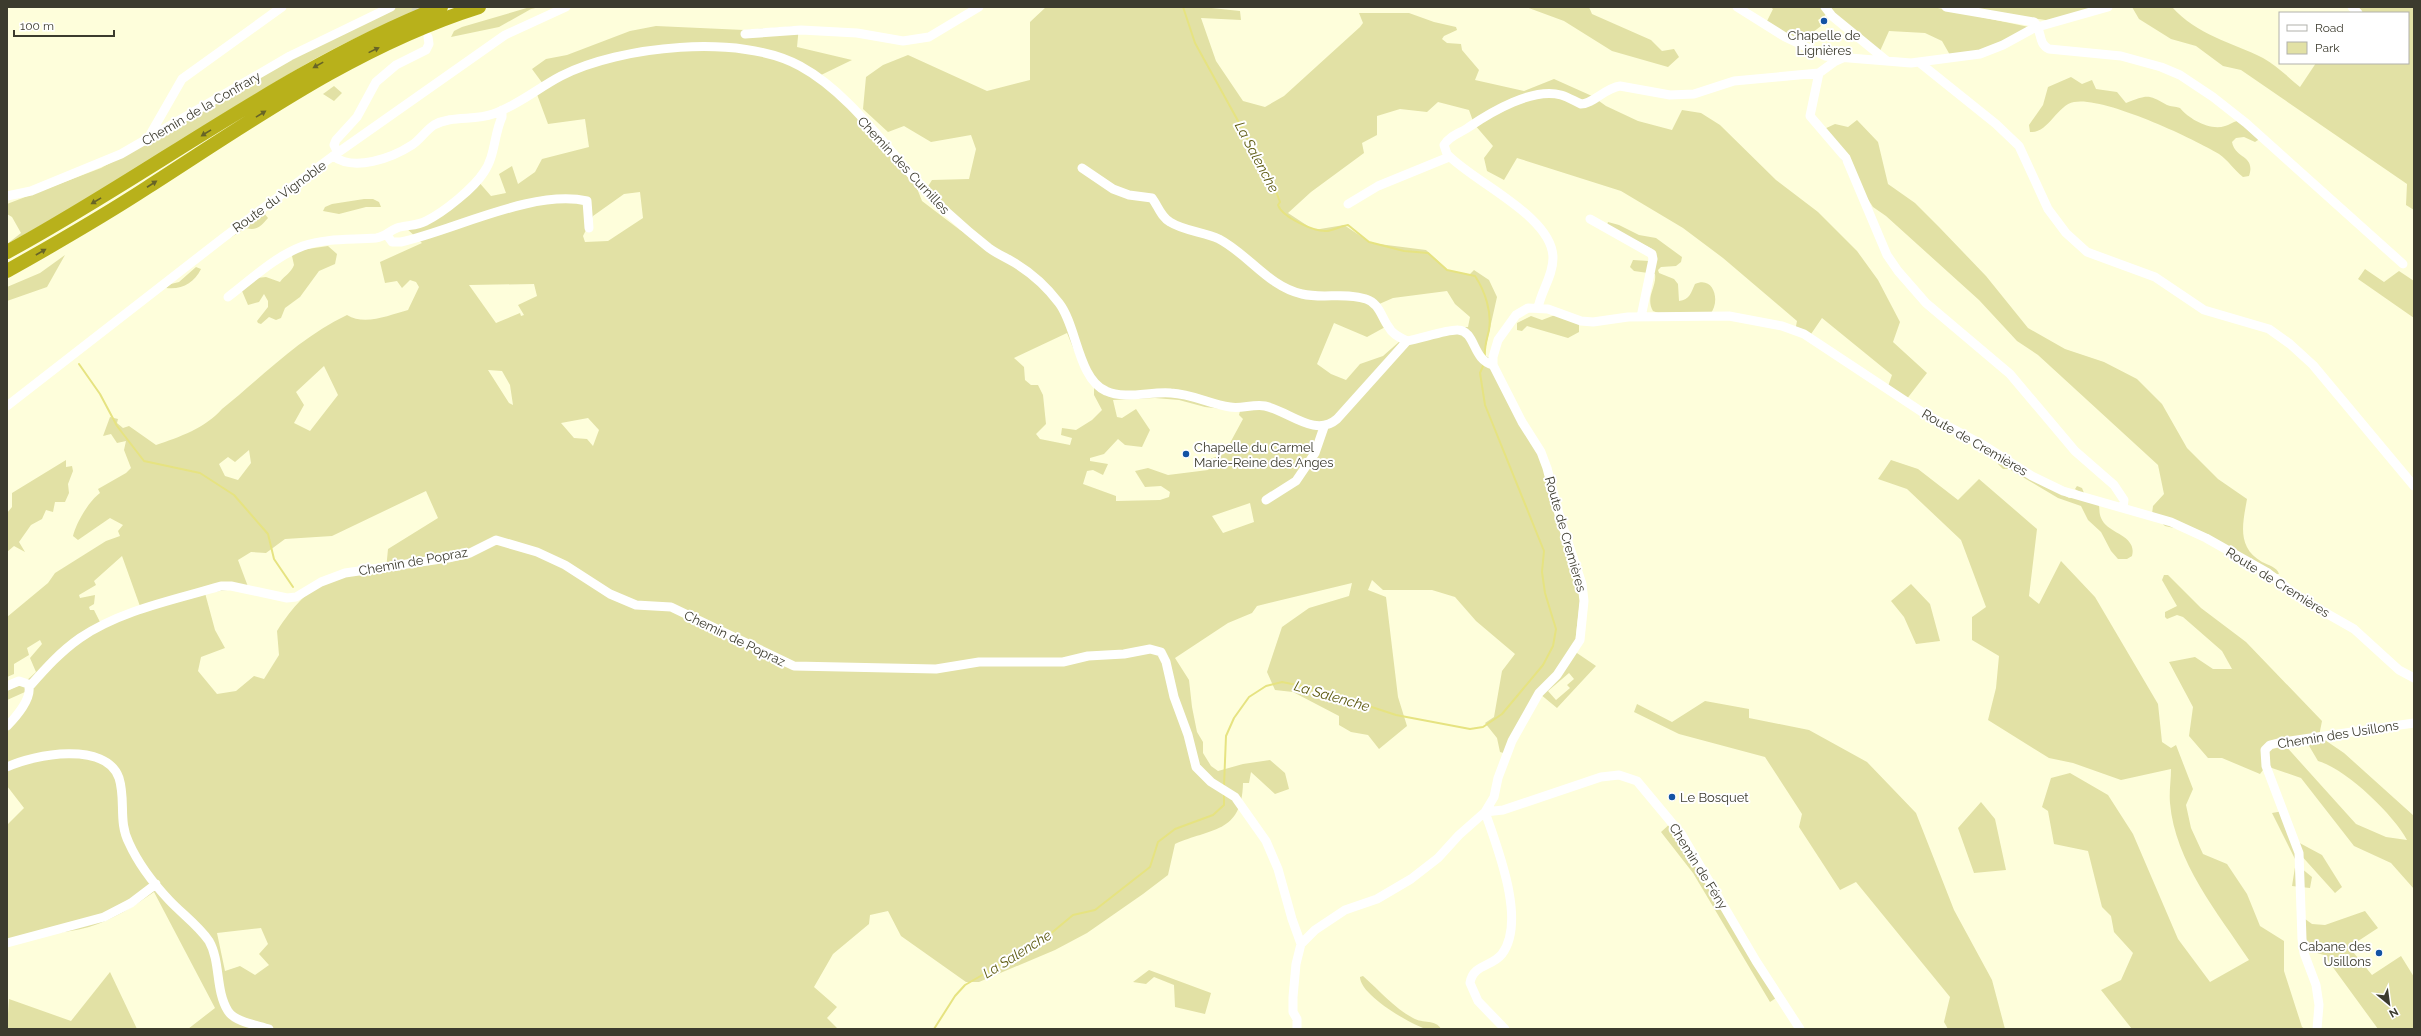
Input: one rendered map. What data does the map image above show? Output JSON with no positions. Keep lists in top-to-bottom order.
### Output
{
  "streets": {
    "street": [
      "Chemin de la Confrary",
      "Chemin des Curnilles",
      "Route du Vignoble",
      "Route de Cremières",
      "Chemin de Popraz",
      "Chemin des Usillons",
      "Chemin de Fény"
    ]
  },
  "crossings": [
    ["Chemin des Curnilles", "Route du Vignoble"],
    ["Route de Cremières", "Chemin de Fény"]
  ],
  "water": ["La Salenche"],
  "places": [
    "Chapelle de Lignières",
    "Chapelle du Carmel Marie-Reine des Anges",
    "Le Bosquet",
    "Cabane des Usillons"
  ],
  "legend": ["Road", "Park"],
  "scale_bar": "100 m",
  "north": "bottom right"
}
